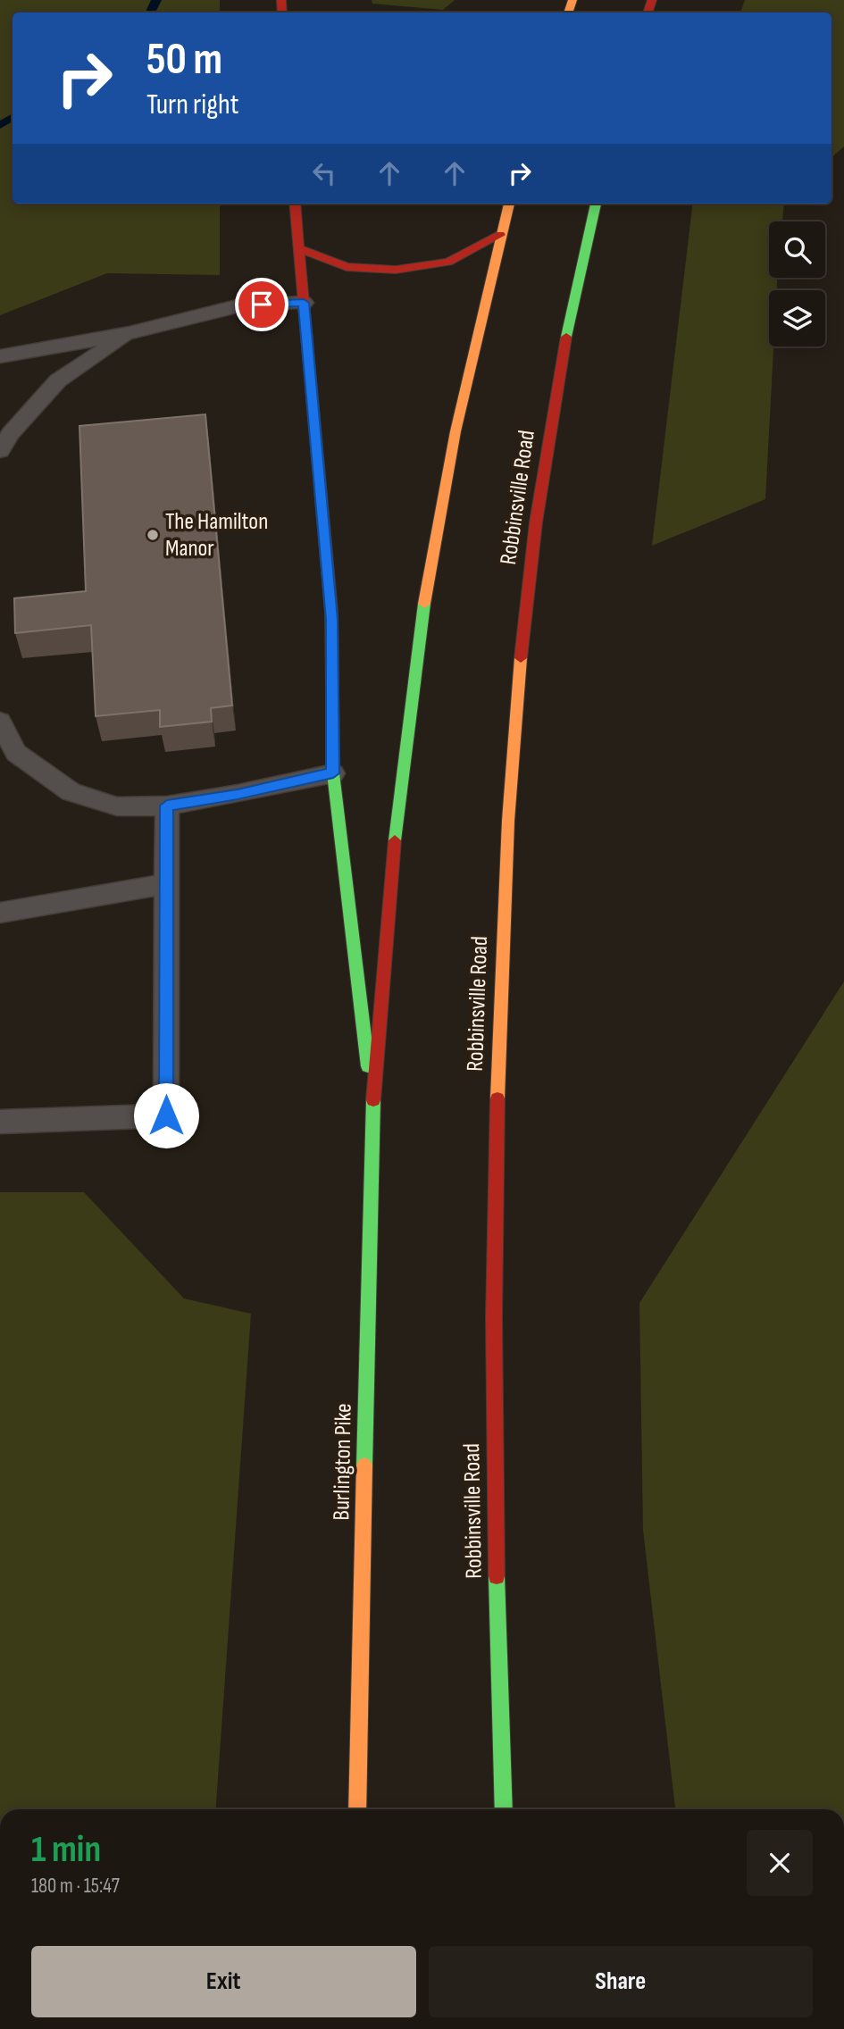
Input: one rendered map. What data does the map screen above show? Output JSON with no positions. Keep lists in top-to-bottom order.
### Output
{
  "streets": {
    "main road": ["Robbinsville Road", "Burlington Pike"]
  },
  "places": ["The Hamilton Manor"],
  "page": {
    "turn": ["50 m", "Turn right"],
    "heading": ["1 min", "180 m · 15:47"],
    "buttons": ["Exit", "Share"]
  }
}
